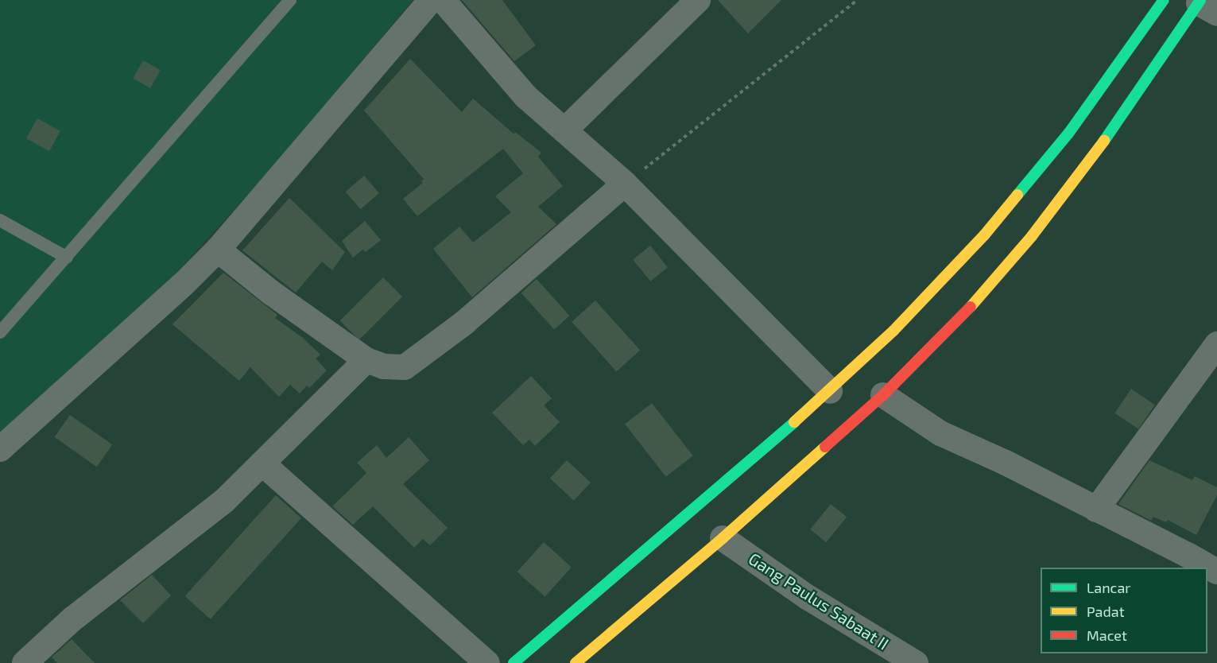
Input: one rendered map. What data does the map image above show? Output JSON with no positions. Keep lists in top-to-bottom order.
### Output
{
  "streets": {
    "street": ["Gang Paulus Sabaat II"]
  },
  "legend": ["Lancar", "Padat", "Macet"]
}
